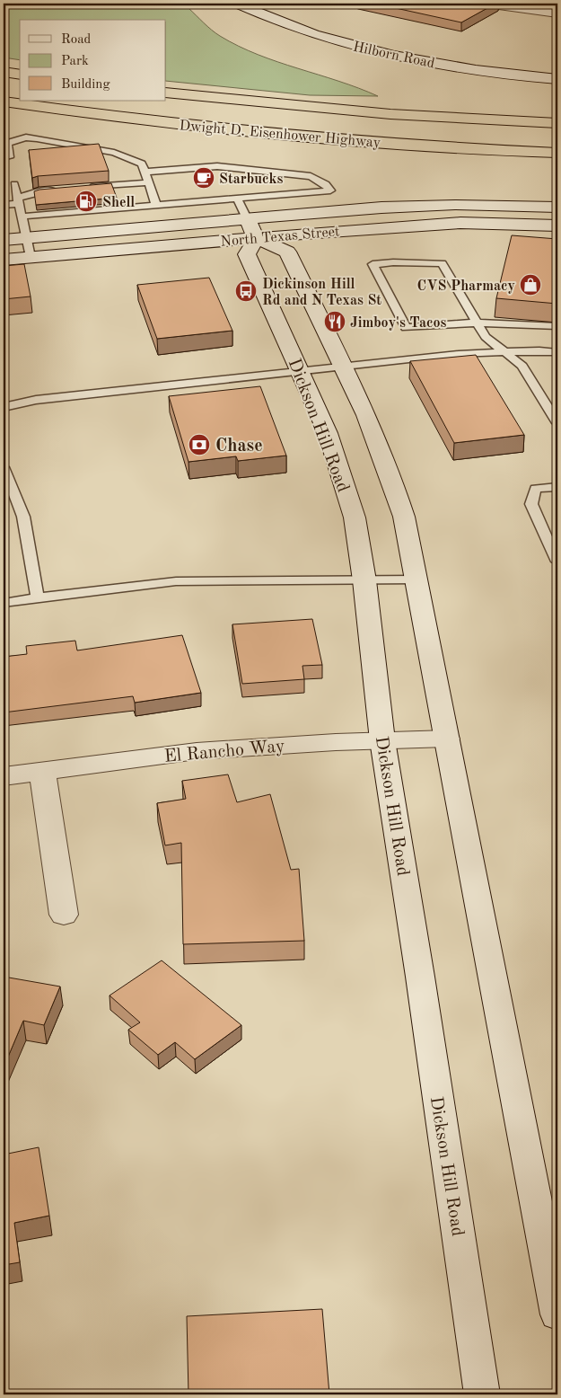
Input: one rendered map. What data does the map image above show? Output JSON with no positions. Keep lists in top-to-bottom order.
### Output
{
  "streets": {
    "highway": ["Dwight D. Eisenhower Highway"],
    "street": [
      "Hilborn Road",
      "North Texas Street",
      "Dickson Hill Road",
      "El Rancho Way"
    ]
  },
  "crossings": [
    ["North Texas Street", "Dickson Hill Road"],
    ["Dickson Hill Road", "El Rancho Way"]
  ],
  "places": {
    "cafe": ["Starbucks"],
    "fuel station": ["Shell"],
    "shop": ["CVS Pharmacy"],
    "bus stop": ["Dickinson Hill Rd and N Texas St"],
    "restaurant": ["Jimboy's Tacos"],
    "bank": ["Chase"]
  },
  "legend": ["Road", "Park", "Building"]
}
